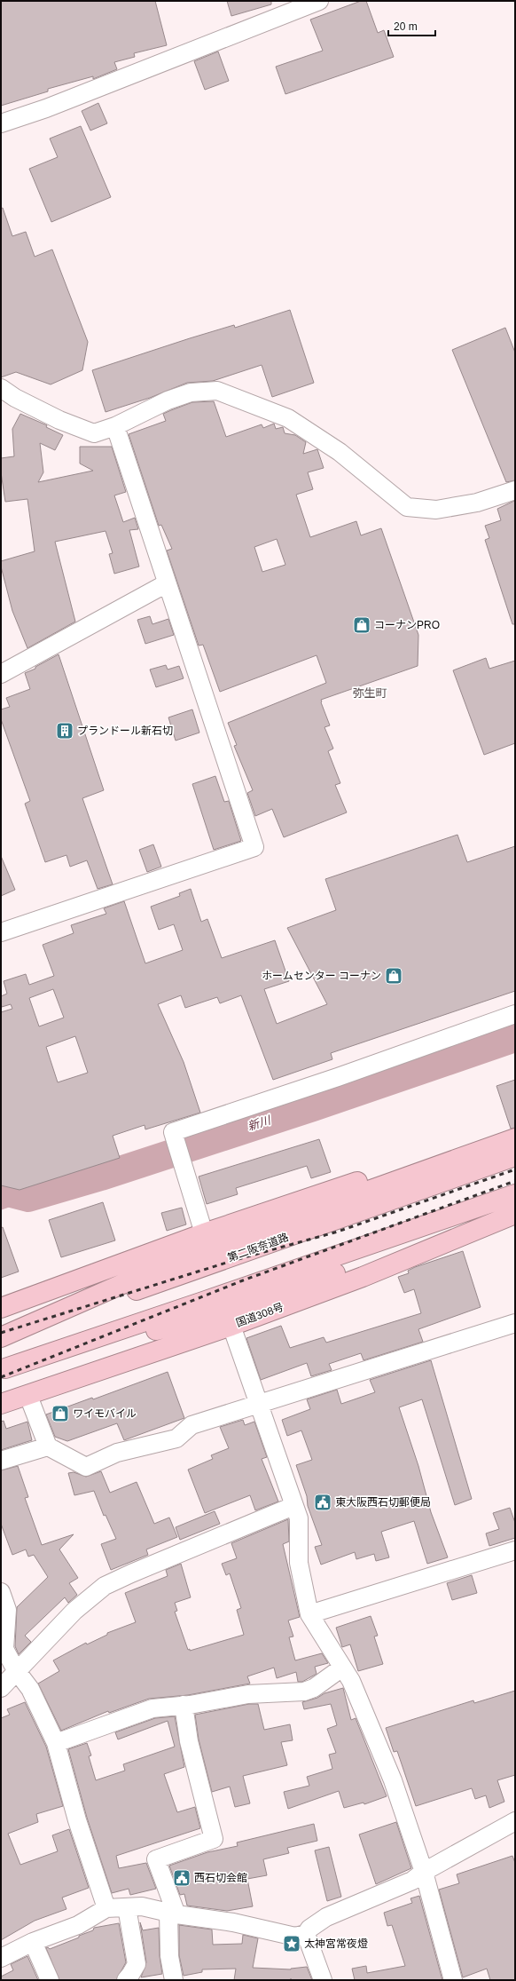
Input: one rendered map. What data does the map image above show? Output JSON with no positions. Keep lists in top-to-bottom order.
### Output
{
  "streets": {
    "highway": ["第二阪奈道路", "国道308号"]
  },
  "districts": ["弥生町"],
  "water": ["新川"],
  "places": {
    "shop": ["コーナンPRO", "ホームセンター コーナン", "ワイモバイル"],
    "building": ["プランドール新石切"],
    "public building": ["東大阪西石切郵便局", "西石切会館"],
    "place": ["太神宮常夜燈"]
  },
  "scale_bar": "20 m"
}
